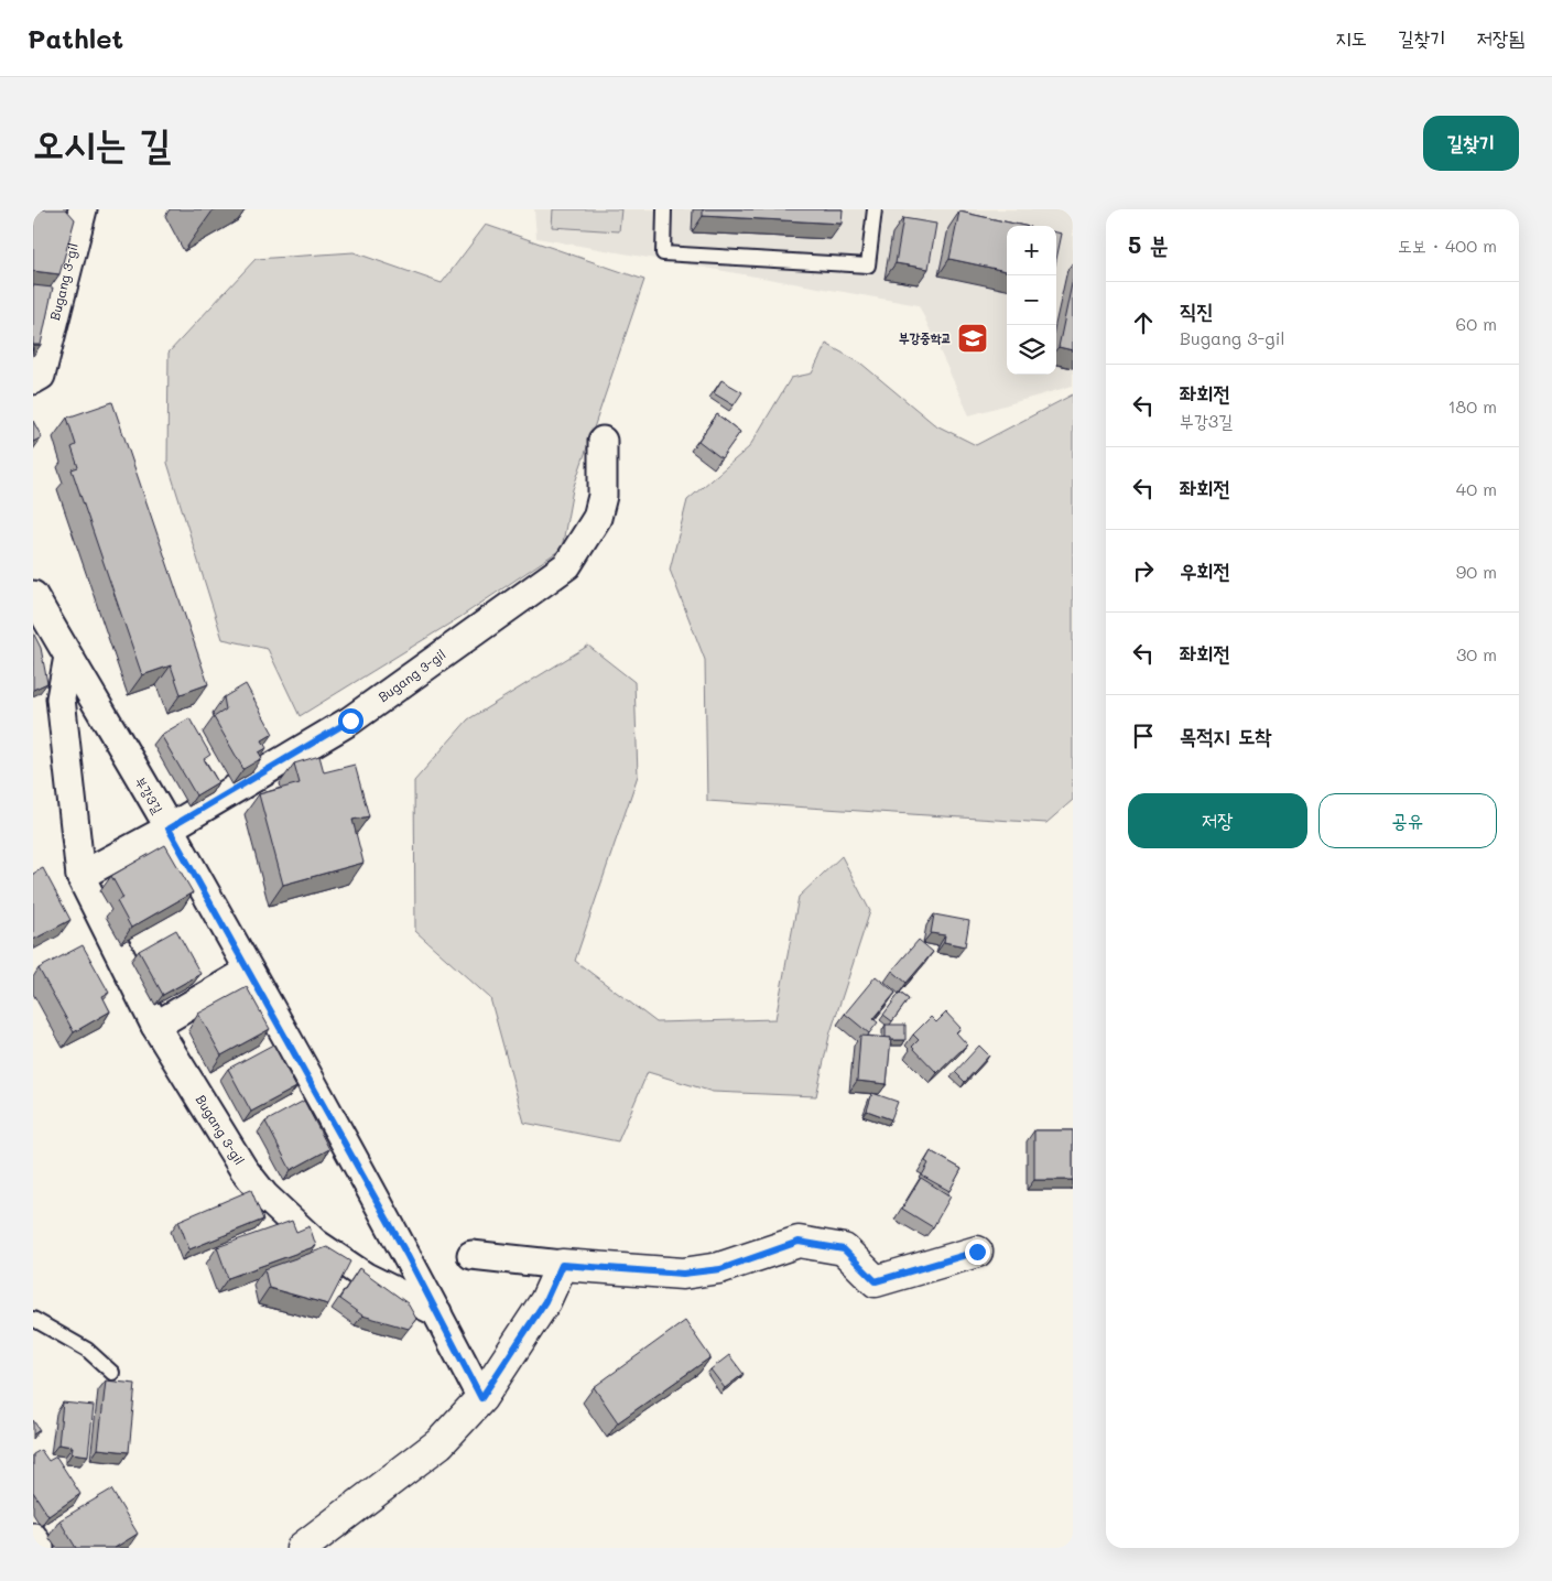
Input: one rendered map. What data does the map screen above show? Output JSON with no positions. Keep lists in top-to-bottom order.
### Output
{
  "streets": {
    "street": ["Bugang 3-gil", "부강3길"]
  },
  "crossings": [
    ["Bugang 3-gil", "부강3길"]
  ],
  "places": {
    "school or university": ["부강중학교"]
  },
  "page": {
    "header": "Pathlet",
    "nav": ["지도", "길찾기", "저장됨"],
    "buttons": [
      "길찾기",
      ["저장", "공유"]
    ],
    "title": "오시는 길",
    "heading": ["5 분", "도보 · 400 m"],
    "map_buttons": ["+", "−"],
    "list": [
      ["직진", "Bugang 3-gil", "60 m"],
      ["좌회전", "부강3길", "180 m"],
      ["좌회전", "40 m"],
      ["우회전", "90 m"],
      ["좌회전", "30 m"],
      "목적지 도착"
    ]
  }
}
